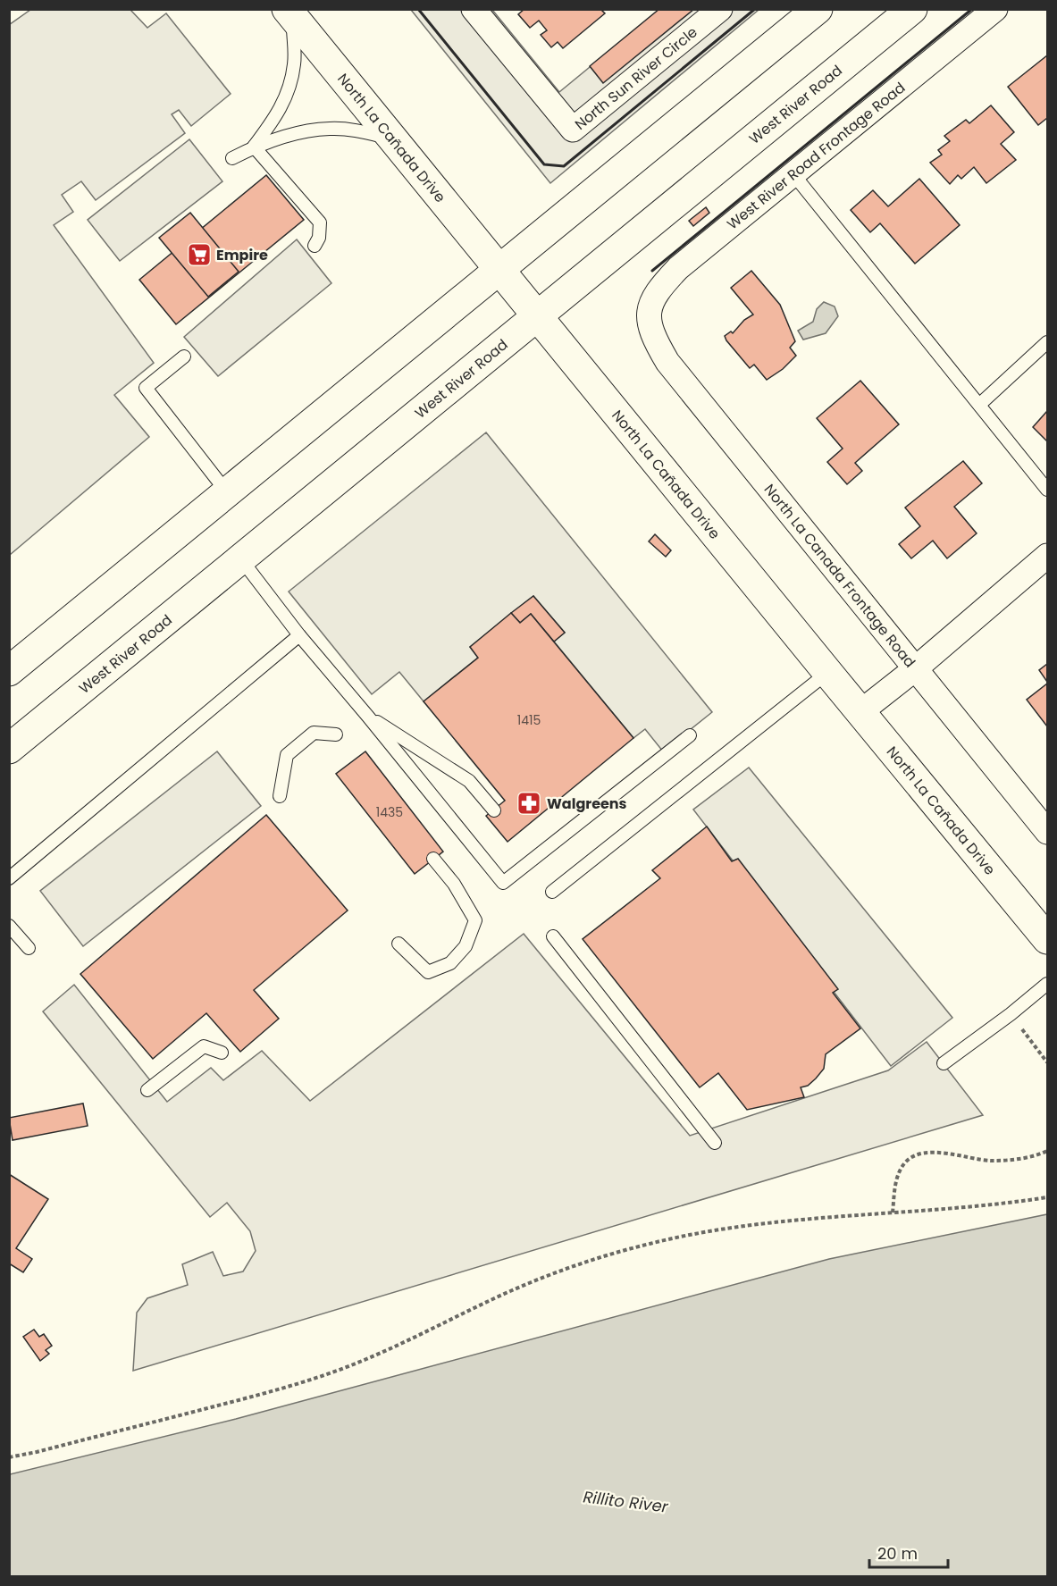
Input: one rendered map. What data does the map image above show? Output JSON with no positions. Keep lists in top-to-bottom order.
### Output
{
  "streets": {
    "main road": ["West River Road", "North La Cañada Drive"],
    "street": ["North Sun River Circle", "West River Road Frontage Road", "North La Canada Frontage Road"]
  },
  "crossings": [
    ["West River Road", "North La Cañada Drive"],
    ["West River Road Frontage Road", "North La Canada Frontage Road"]
  ],
  "water": ["Rillito River"],
  "places": {
    "supermarket": ["Empire"],
    "pharmacy": ["Walgreens"]
  },
  "house_numbers": ["1415", "1435"],
  "scale_bar": "20 m"
}
